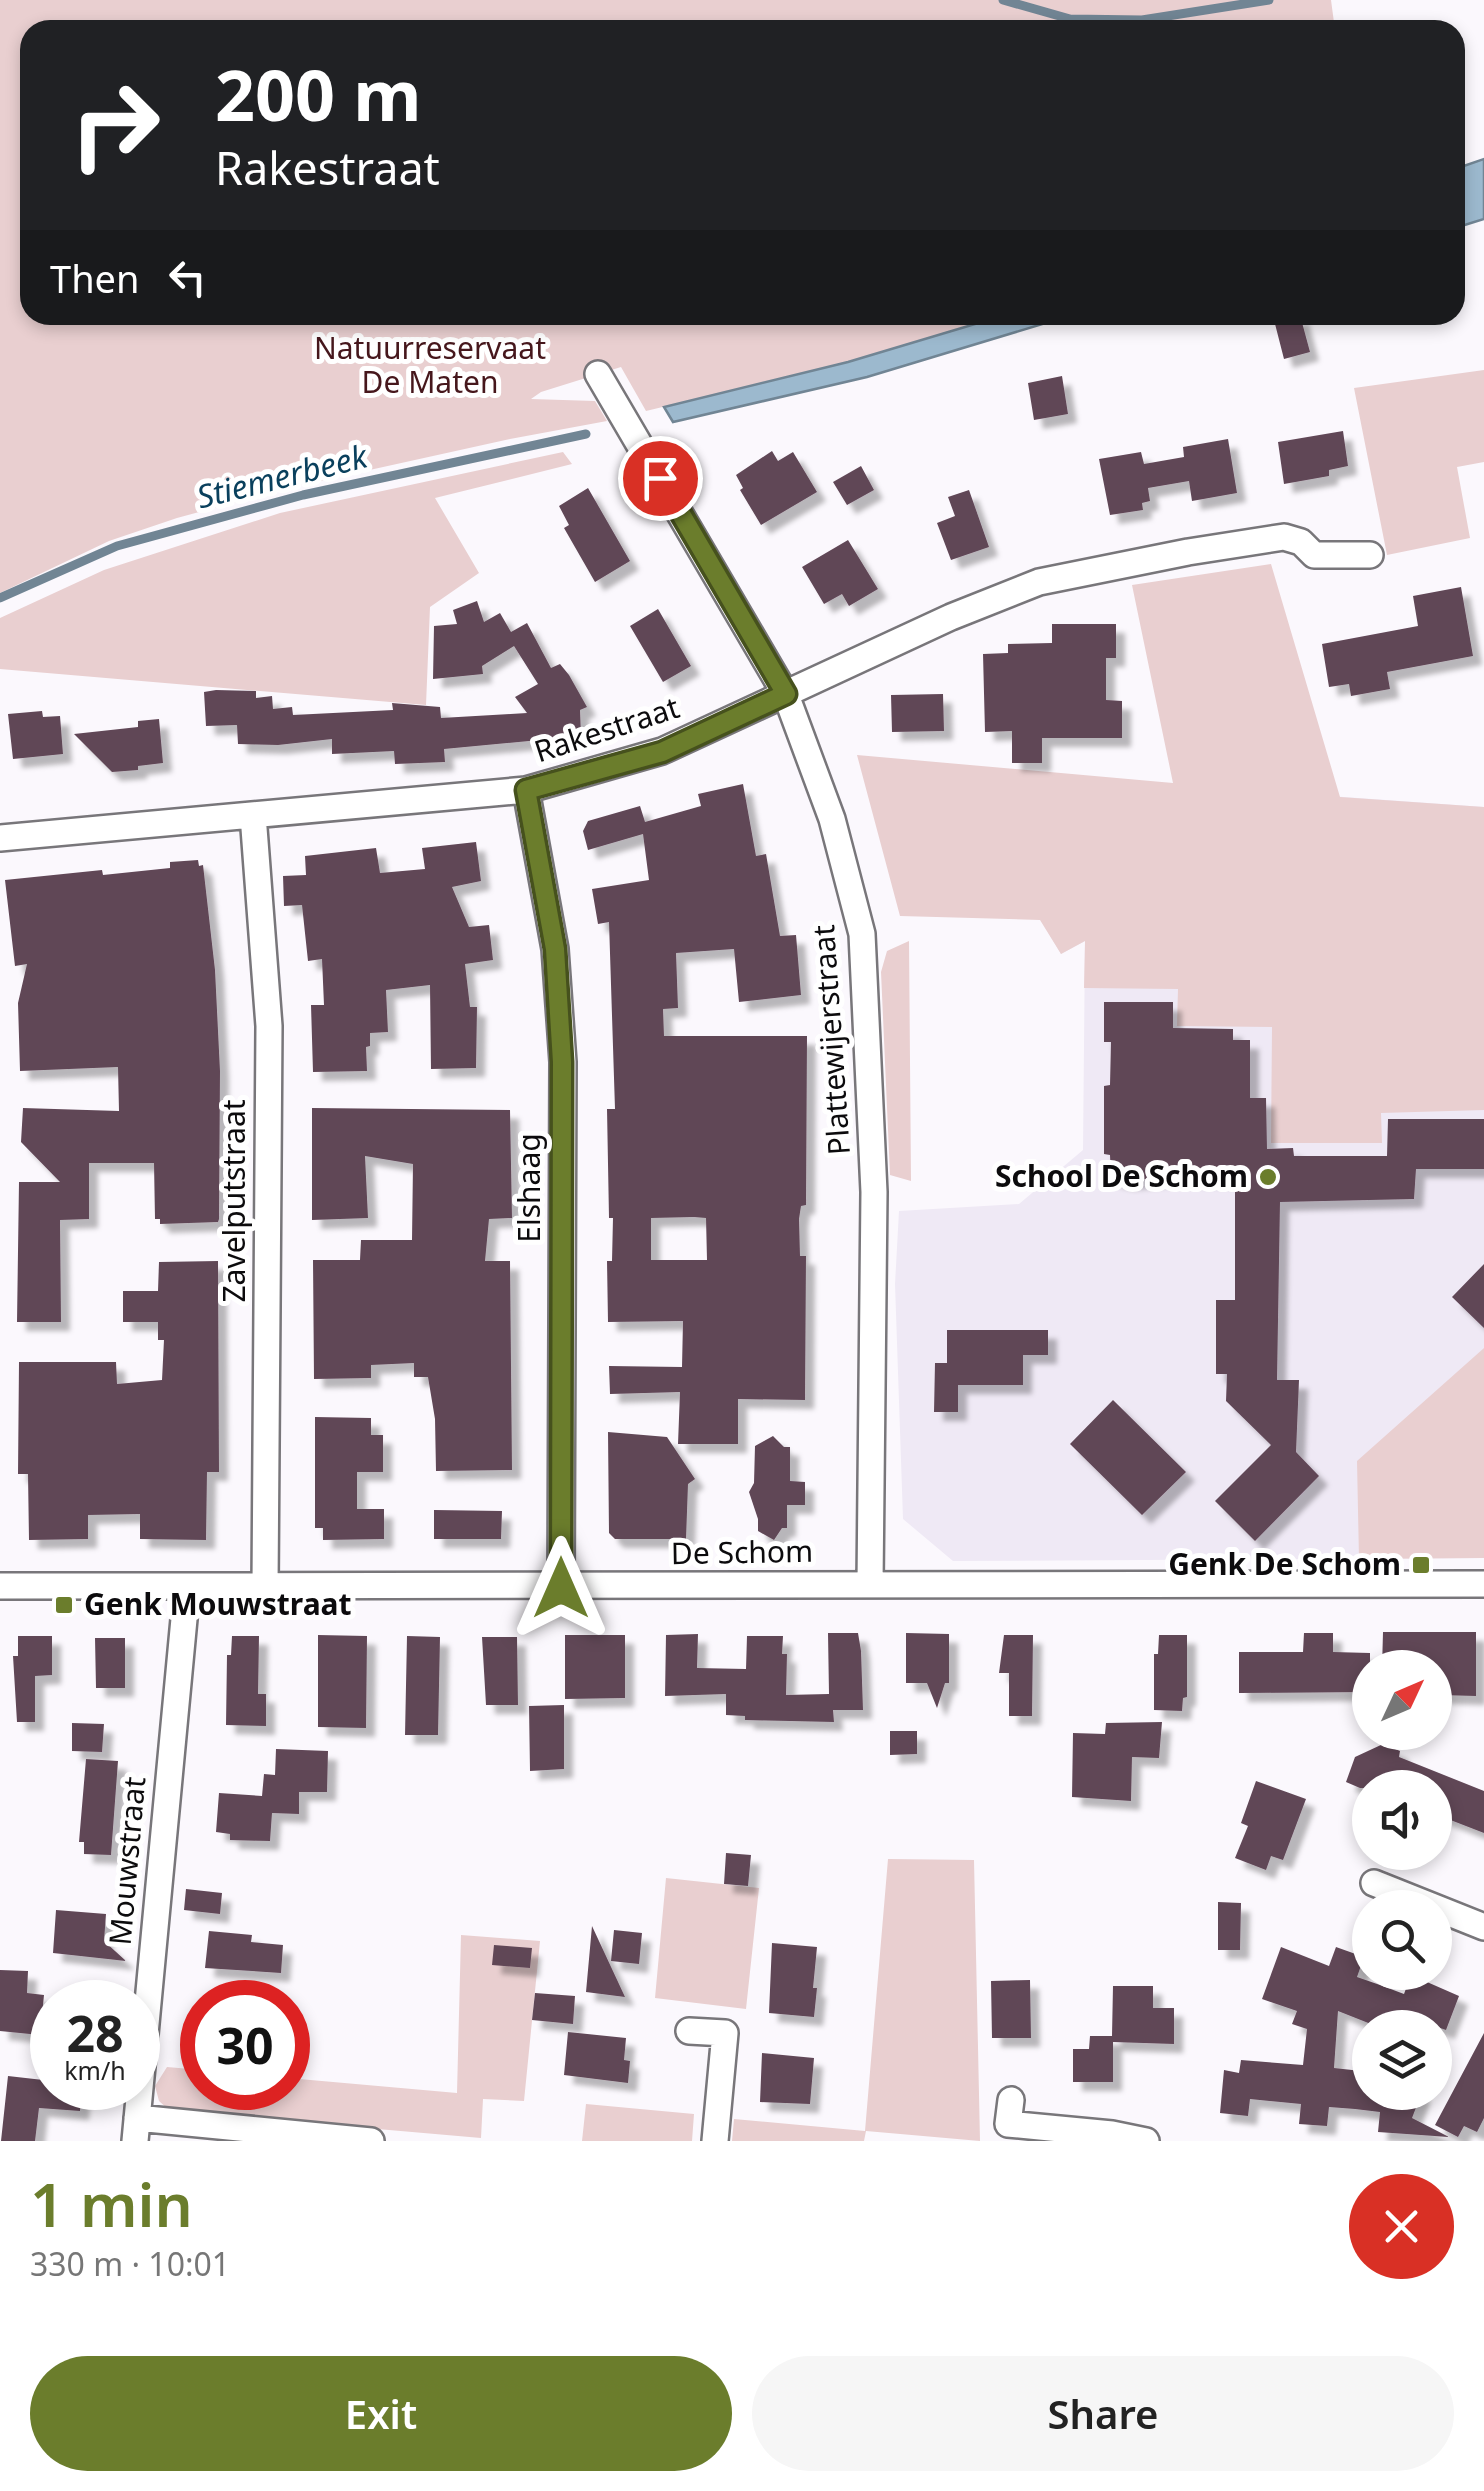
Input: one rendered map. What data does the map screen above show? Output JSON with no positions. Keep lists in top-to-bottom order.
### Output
{
  "streets": {
    "street": [
      "Rakestraat",
      "Plattewijerstraat",
      "Elshaag",
      "Zavelputstraat",
      "De Schom",
      "Mouwstraat"
    ]
  },
  "crossings": [
    ["Rakestraat", "Plattewijerstraat"],
    ["Rakestraat", "Elshaag"],
    ["Rakestraat", "Zavelputstraat"],
    ["Plattewijerstraat", "De Schom"],
    ["Elshaag", "De Schom"],
    ["Zavelputstraat", "De Schom"],
    ["De Schom", "Mouwstraat"]
  ],
  "water": ["Stiemerbeek"],
  "parks": ["Natuurreservaat De Maten"],
  "places": {
    "other": ["School De Schom"],
    "transit": ["Genk De Schom", "Genk Mouwstraat"]
  },
  "north": "top right",
  "page": {
    "turn": ["200 m", "Rakestraat"],
    "then": "Then",
    "speed": "28 km/h",
    "limit": "30",
    "heading": ["1 min", "330 m · 10:01"],
    "buttons": ["Exit", "Share"]
  }
}
